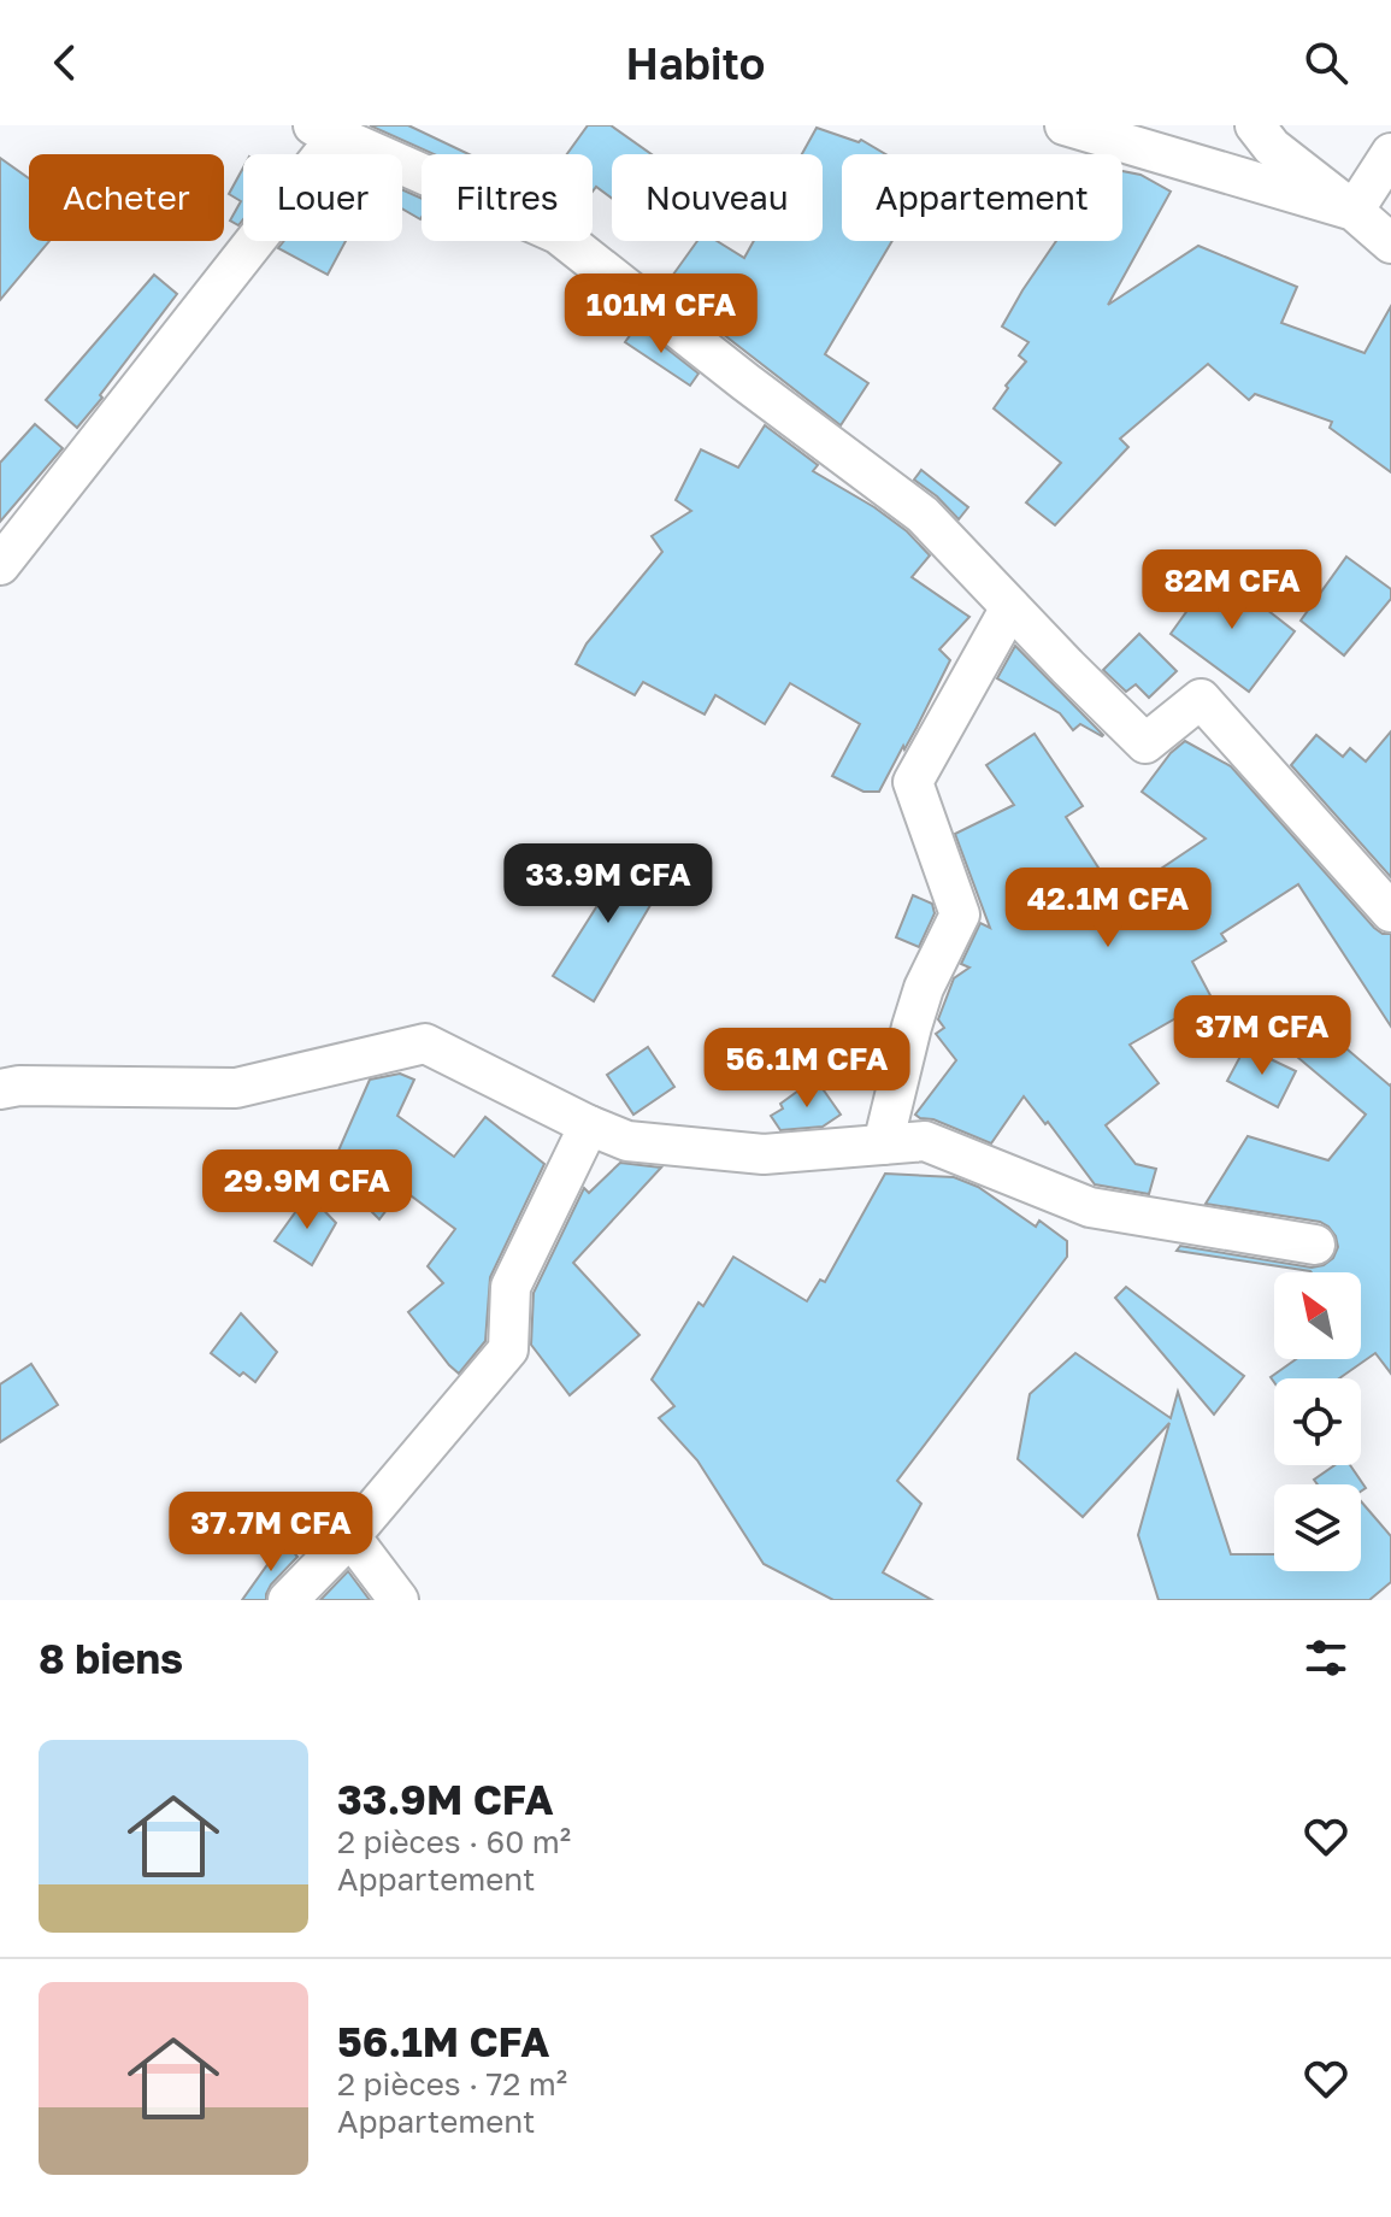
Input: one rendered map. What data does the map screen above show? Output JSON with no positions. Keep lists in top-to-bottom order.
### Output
{
  "north": "top left",
  "page": {
    "header": "Habito",
    "chip": [
      "Acheter",
      "Louer",
      "Filtres",
      "Nouveau",
      "Appartement"
    ],
    "price": [
      "101M CFA",
      "82M CFA",
      "33.9M CFA",
      "42.1M CFA",
      "37M CFA",
      "56.1M CFA",
      "29.9M CFA",
      "37.7M CFA"
    ],
    "heading": "8 biens",
    "list": [
      {
        "name": "33.9M CFA",
        "note": "2 pièces · 60 m² · Appartement"
      },
      {
        "name": "56.1M CFA",
        "note": "2 pièces · 72 m² · Appartement"
      }
    ]
  }
}
